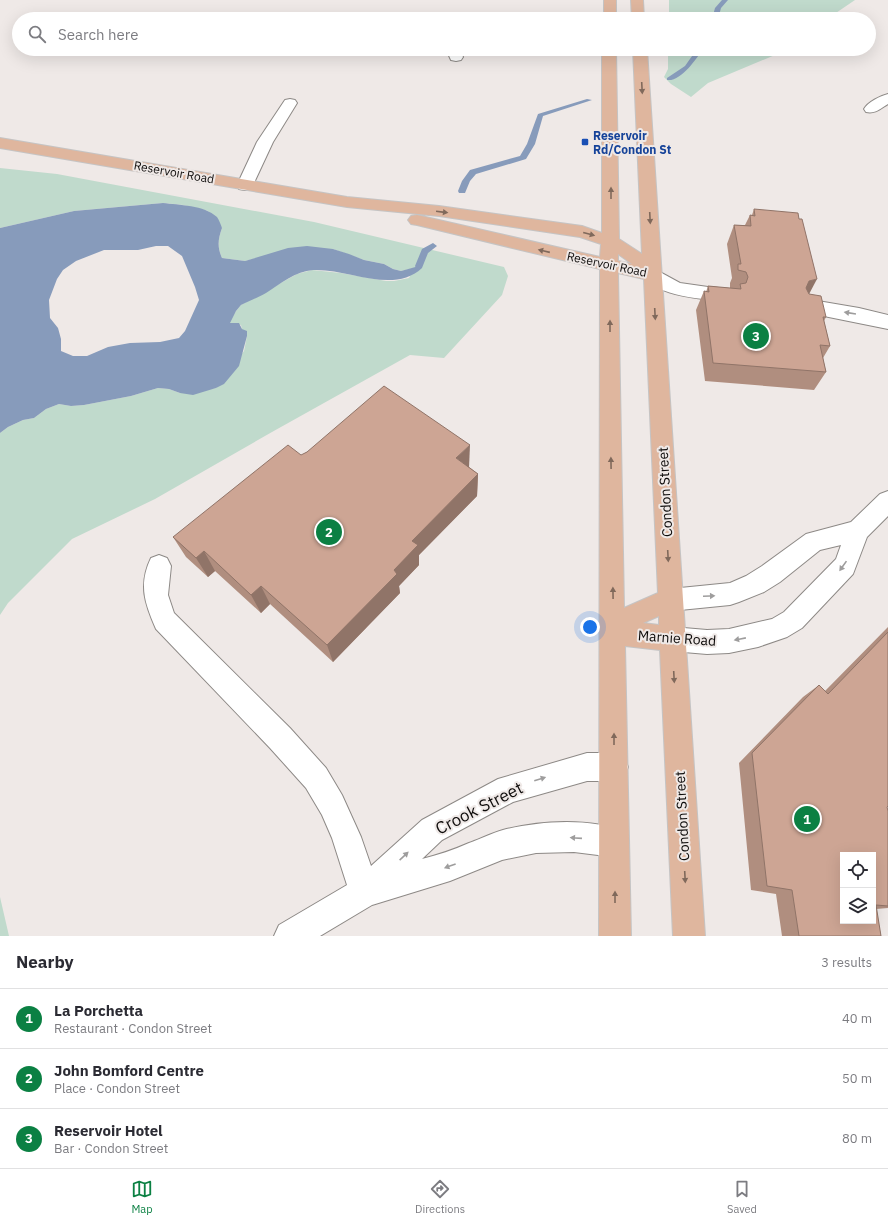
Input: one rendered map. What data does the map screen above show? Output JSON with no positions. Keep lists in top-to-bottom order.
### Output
{
  "streets": {
    "main road": ["Reservoir Road", "Condon Street", "Marnie Road"],
    "street": ["Crook Street"]
  },
  "crossings": [
    ["Reservoir Road", "Condon Street"],
    ["Condon Street", "Marnie Road"]
  ],
  "places": {
    "transit": ["Reservoir Rd/Condon St"]
  },
  "page": {
    "search": "Search here",
    "pins": ["3", "2", "1"],
    "heading": ["Nearby", "3 results"],
    "list": [
      {
        "mark": "1",
        "name": "La Porchetta",
        "note": "Restaurant · Condon Street",
        "value": "40 m"
      },
      {
        "mark": "2",
        "name": "John Bomford Centre",
        "note": "Place · Condon Street",
        "value": "50 m"
      },
      {
        "mark": "3",
        "name": "Reservoir Hotel",
        "note": "Bar · Condon Street",
        "value": "80 m"
      }
    ],
    "nav": ["Map", "Directions", "Saved"]
  }
}
